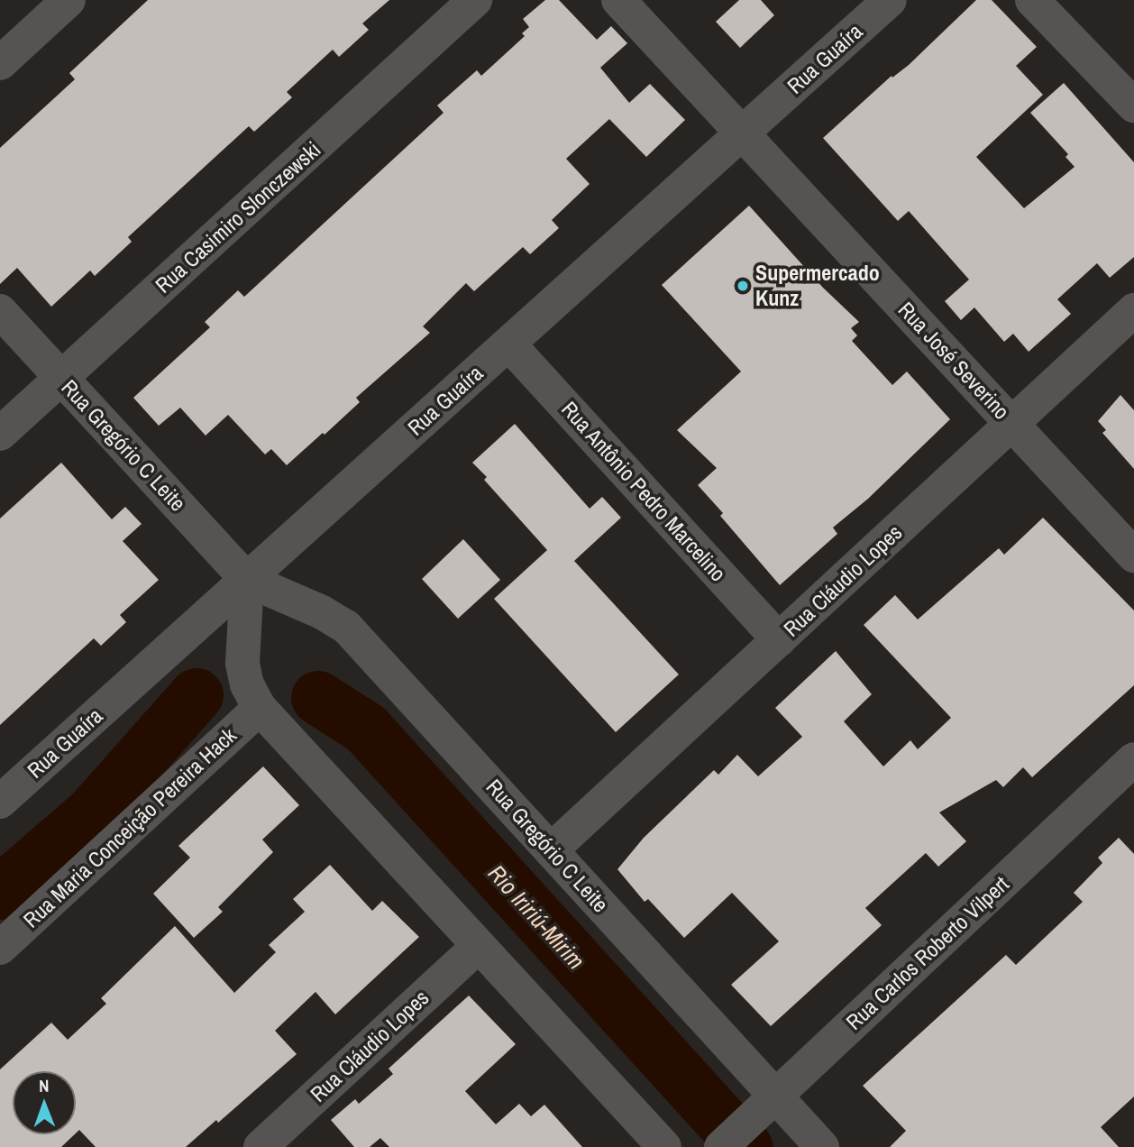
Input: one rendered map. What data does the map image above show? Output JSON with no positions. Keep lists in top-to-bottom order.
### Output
{
  "streets": {
    "street": [
      "Rua Guaíra",
      "Rua Casimiro Slonczewski",
      "Rua José Severino",
      "Rua Gregório C Leite",
      "Rua Antônio Pedro Marcelino",
      "Rua Cláudio Lopes",
      "Rua Maria Conceição Pereira Hack",
      "Rua Carlos Roberto Vilpert"
    ]
  },
  "crossings": [
    ["Rua Guaíra", "Rua José Severino"],
    ["Rua Guaíra", "Rua Gregório C Leite"],
    ["Rua Guaíra", "Rua Antônio Pedro Marcelino"],
    ["Rua Casimiro Slonczewski", "Rua Gregório C Leite"],
    ["Rua José Severino", "Rua Cláudio Lopes"],
    ["Rua Gregório C Leite", "Rua Cláudio Lopes"],
    ["Rua Gregório C Leite", "Rua Carlos Roberto Vilpert"],
    ["Rua Antônio Pedro Marcelino", "Rua Cláudio Lopes"]
  ],
  "water": ["Rio Iririú-Mirim"],
  "places": ["Supermercado Kunz"],
  "north": "top"
}
